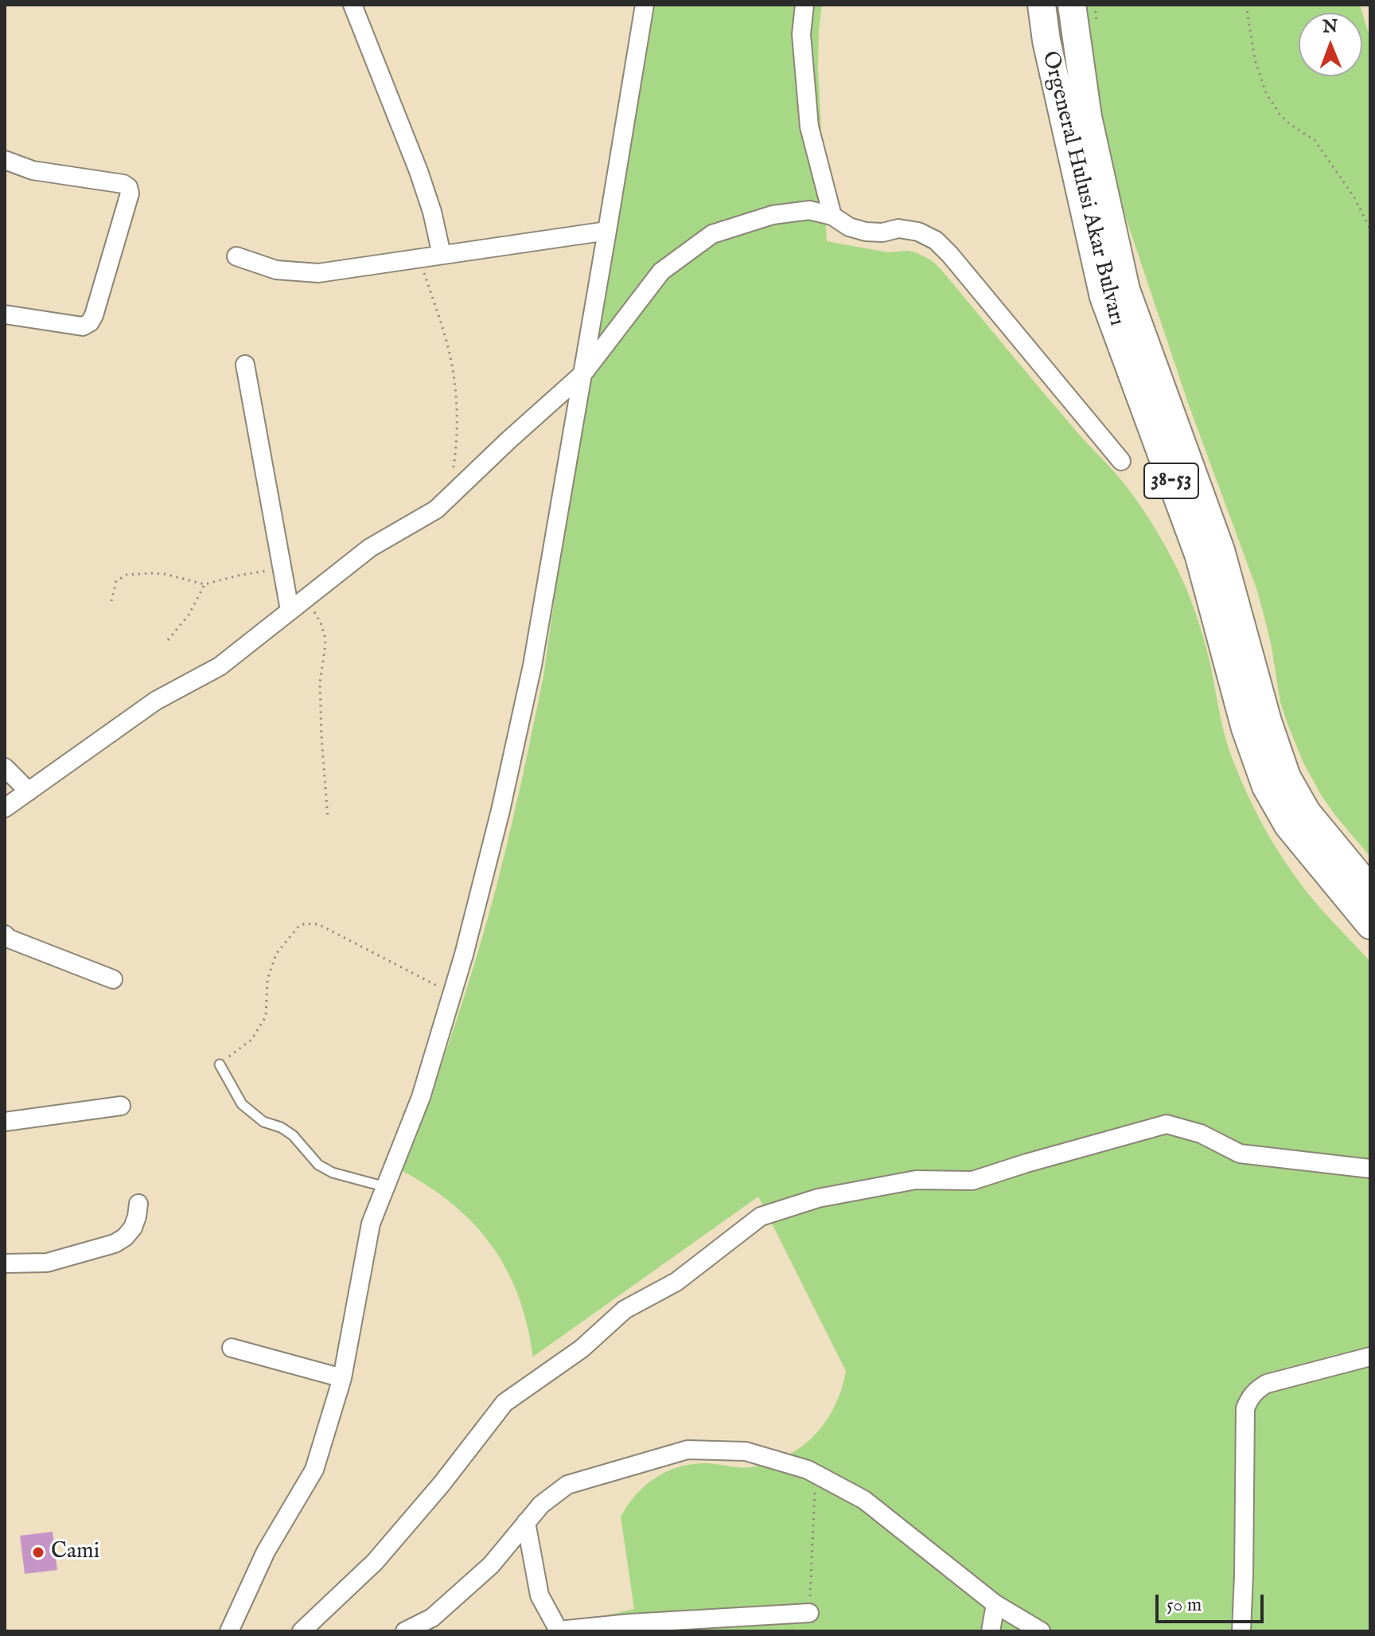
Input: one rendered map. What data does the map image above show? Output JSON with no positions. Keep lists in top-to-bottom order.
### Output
{
  "streets": {
    "main road": ["Orgeneral Hulusi Akar Bulvarı", "38-53"]
  },
  "places": ["Cami"],
  "scale_bar": "50 m",
  "north": "top"
}
